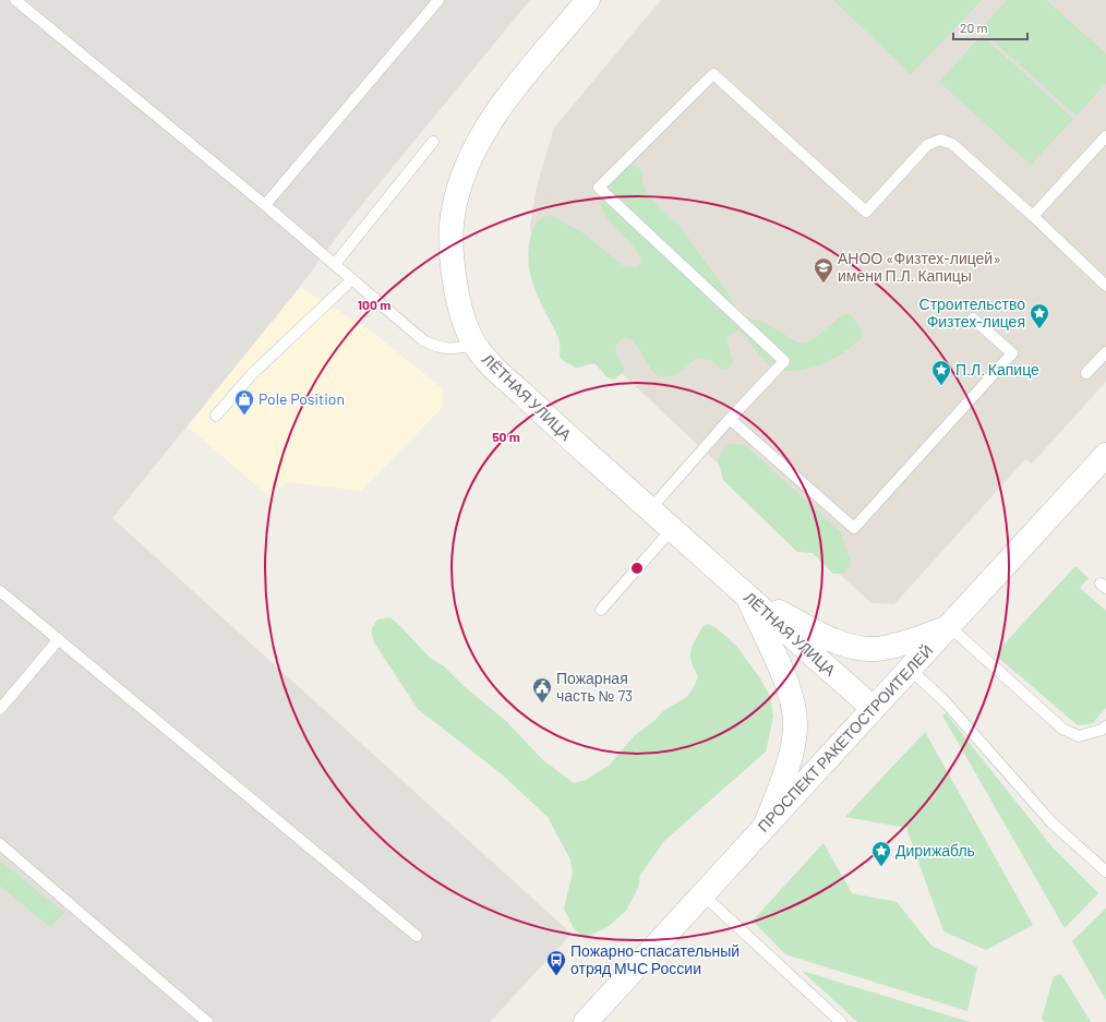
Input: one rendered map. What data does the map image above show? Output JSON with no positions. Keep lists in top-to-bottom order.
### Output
{
  "streets": {
    "street": ["ЛЁТНАЯ УЛИЦА", "ПРОСПЕКТ РАКЕТОСТРОИТЕЛЕЙ"]
  },
  "crossings": [
    ["ЛЁТНАЯ УЛИЦА", "ПРОСПЕКТ РАКЕТОСТРОИТЕЛЕЙ"]
  ],
  "places": {
    "school or university": ["АНОО «Физтех-лицей» имени П.Л. Капицы"],
    "place": ["Строительство Физтех-лицея", "П.Л. Капице", "Дирижабль"],
    "shop": ["Pole Position"],
    "public building": ["Пожарная часть № 73"],
    "bus stop": ["Пожарно-спасательный отряд МЧС России"]
  },
  "scale_bar": "20 m",
  "rings": ["100 m", "50 m"]
}
